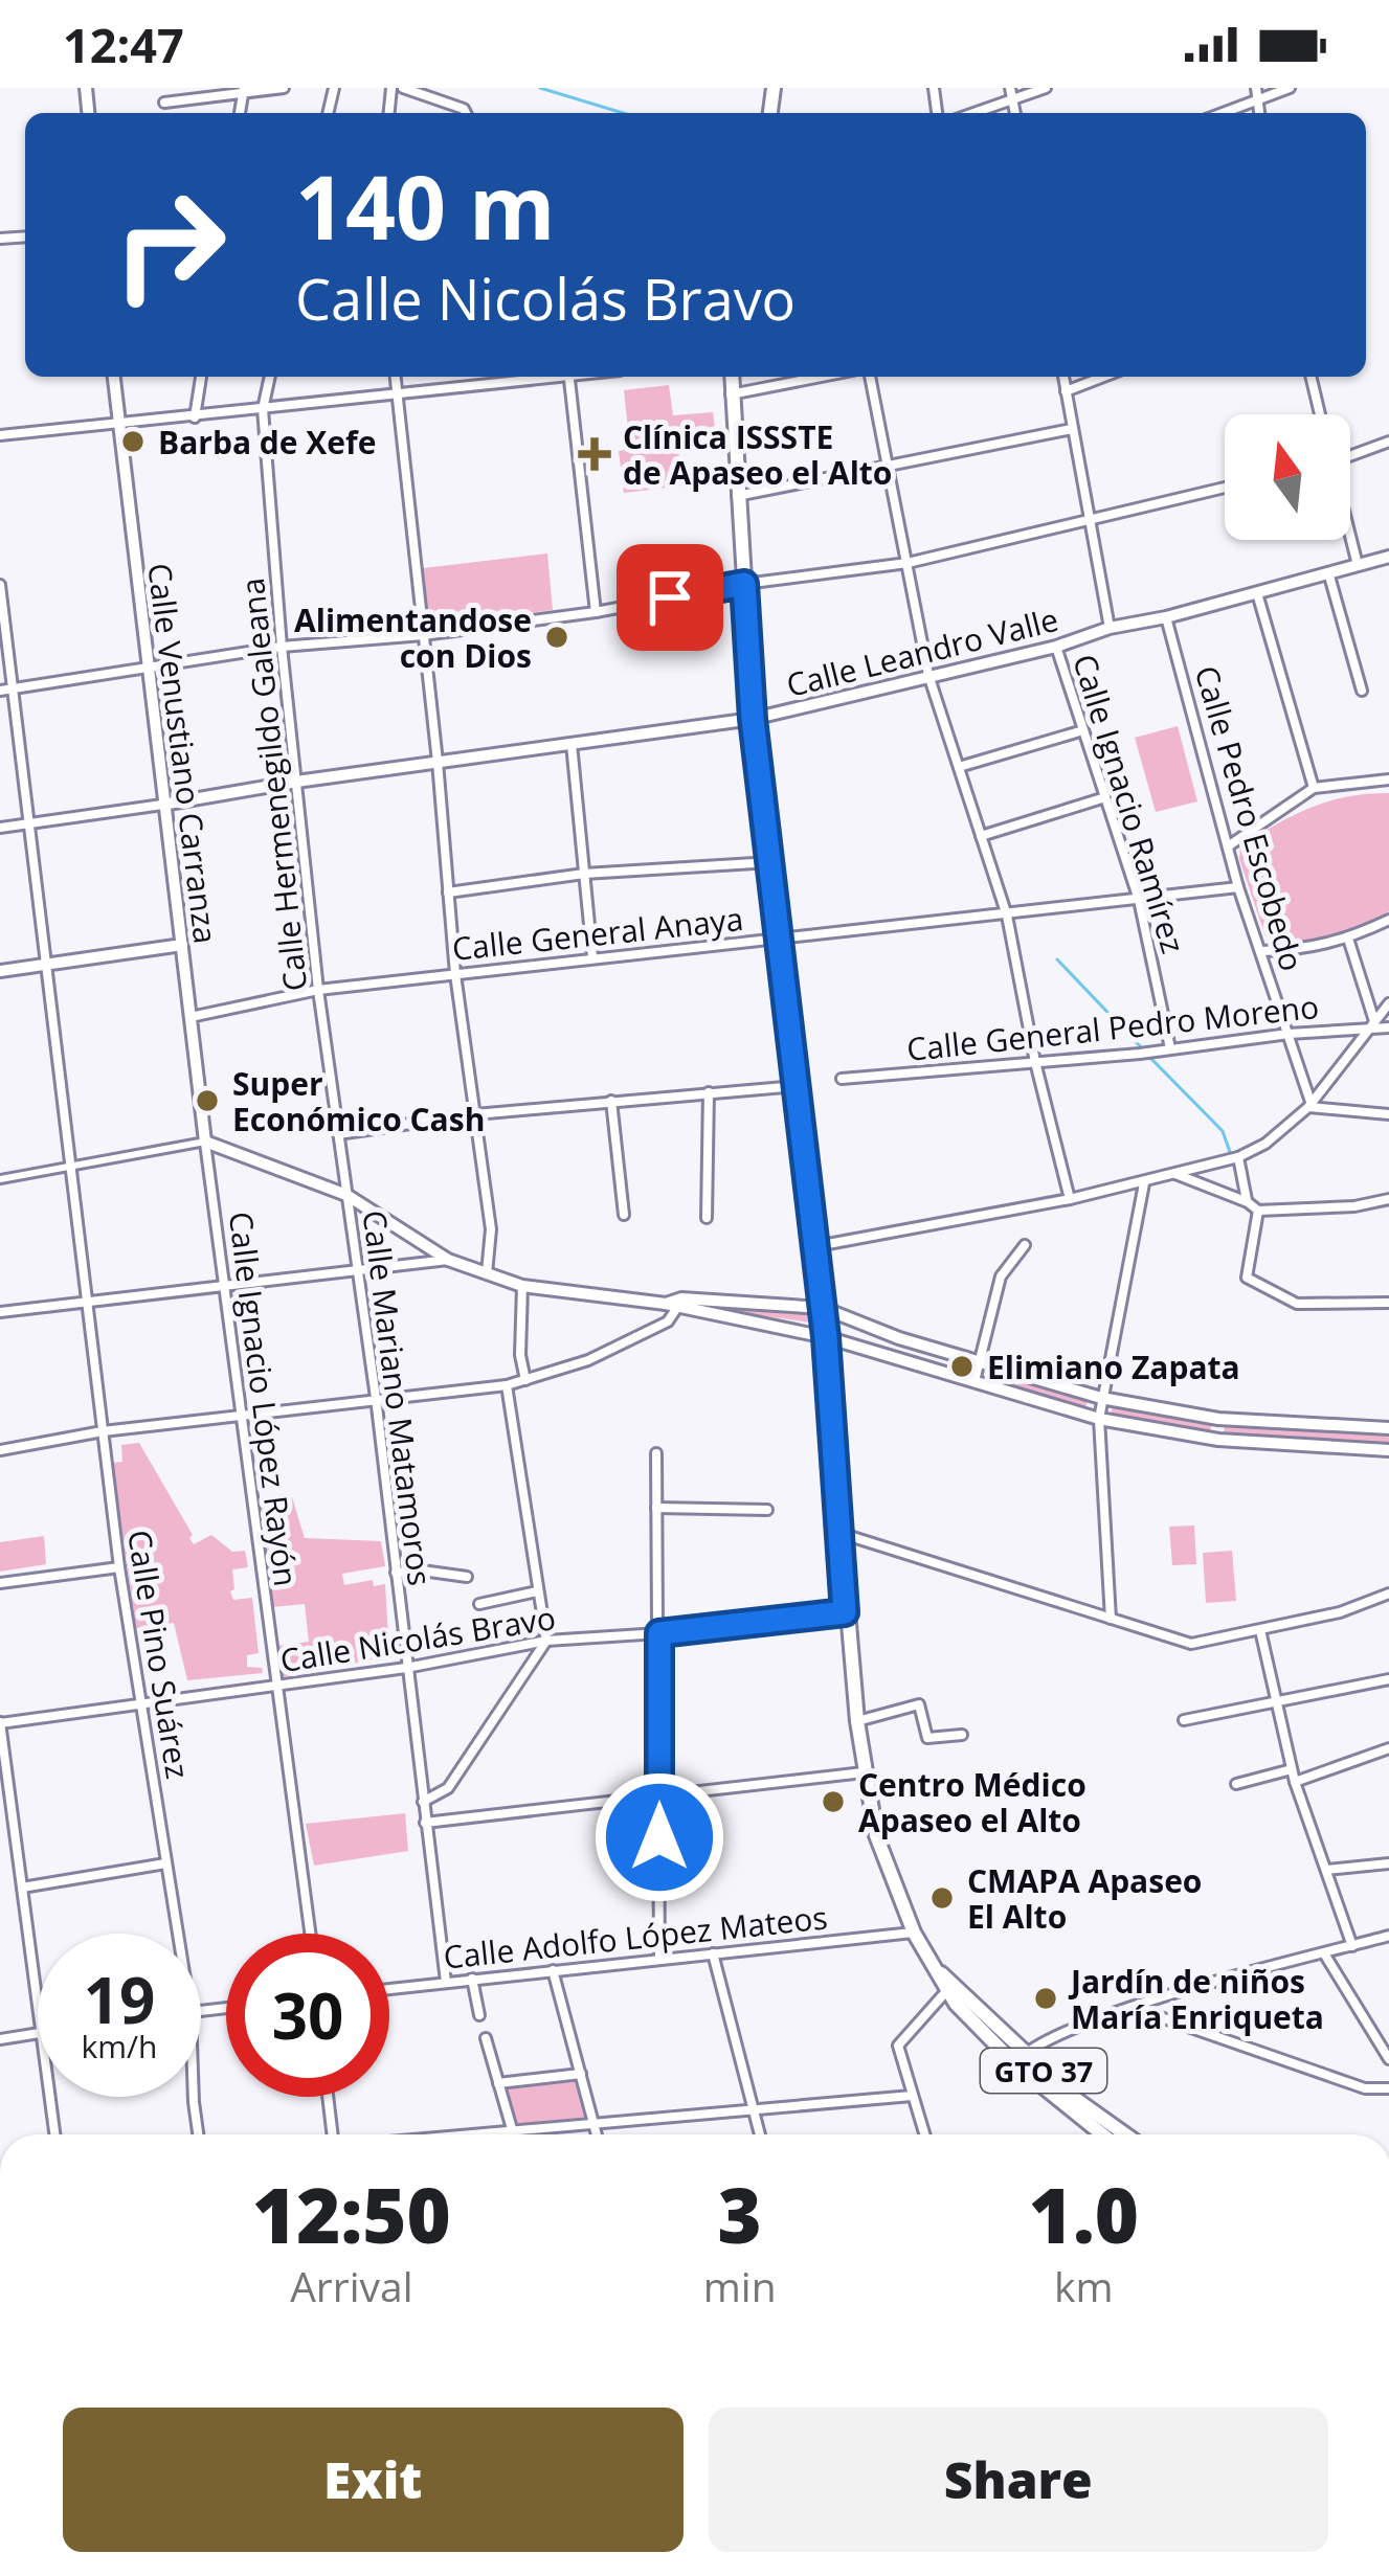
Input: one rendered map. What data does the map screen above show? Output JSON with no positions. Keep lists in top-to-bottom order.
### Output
{
  "streets": {
    "main road": ["GTO 37"],
    "street": [
      "Calle Leandro Valle",
      "Calle Venustiano Carranza",
      "Calle Hermenegildo Galeana",
      "Calle Ignacio Ramírez",
      "Calle Pedro Escobedo",
      "Calle General Anaya",
      "Calle General Pedro Moreno",
      "Calle Mariano Matamoros",
      "Calle Ignacio López Rayón",
      "Calle Nicolás Bravo",
      "Calle Pino Suárez",
      "Calle Adolfo López Mateos"
    ]
  },
  "crossings": [
    ["Calle Leandro Valle", "Calle Venustiano Carranza"],
    ["Calle Leandro Valle", "Calle Hermenegildo Galeana"],
    ["Calle Leandro Valle", "Calle Ignacio Ramírez"],
    ["Calle Leandro Valle", "Calle Pedro Escobedo"],
    ["Calle Leandro Valle", "GTO 37"],
    ["Calle Venustiano Carranza", "Calle General Anaya"],
    ["Calle Venustiano Carranza", "Calle Ignacio López Rayón"],
    ["Calle Hermenegildo Galeana", "Calle General Anaya"],
    ["Calle Hermenegildo Galeana", "Calle Mariano Matamoros"],
    ["Calle Ignacio Ramírez", "Calle General Anaya"],
    ["Calle Ignacio Ramírez", "Calle General Pedro Moreno"],
    ["Calle Pedro Escobedo", "Calle General Anaya"],
    ["Calle Pedro Escobedo", "Calle General Pedro Moreno"],
    ["Calle General Anaya", "GTO 37"],
    ["Calle Mariano Matamoros", "Calle Nicolás Bravo"],
    ["Calle Mariano Matamoros", "Calle Adolfo López Mateos"],
    ["Calle Ignacio López Rayón", "Calle Nicolás Bravo"],
    ["Calle Nicolás Bravo", "Calle Pino Suárez"],
    ["Calle Nicolás Bravo", "GTO 37"],
    ["Calle Adolfo López Mateos", "GTO 37"]
  ],
  "places": {
    "other": [
      "Barba de Xefe",
      "Alimentandose con Dios",
      "Super Económico Cash",
      "Elimiano Zapata",
      "Centro Médico Apaseo el Alto",
      "CMAPA Apaseo El Alto",
      "Jardín de niños María Enriqueta"
    ],
    "health": ["Clínica ISSSTE de Apaseo el Alto"]
  },
  "north": "top",
  "page": {
    "status": "12:47",
    "turn": ["140 m", "Calle Nicolás Bravo"],
    "speed": "19 km/h",
    "limit": "30",
    "eta": [
      "12:50",
      "Arrival",
      "3",
      "min",
      "1.0",
      "km"
    ],
    "buttons": ["Exit", "Share"]
  }
}
